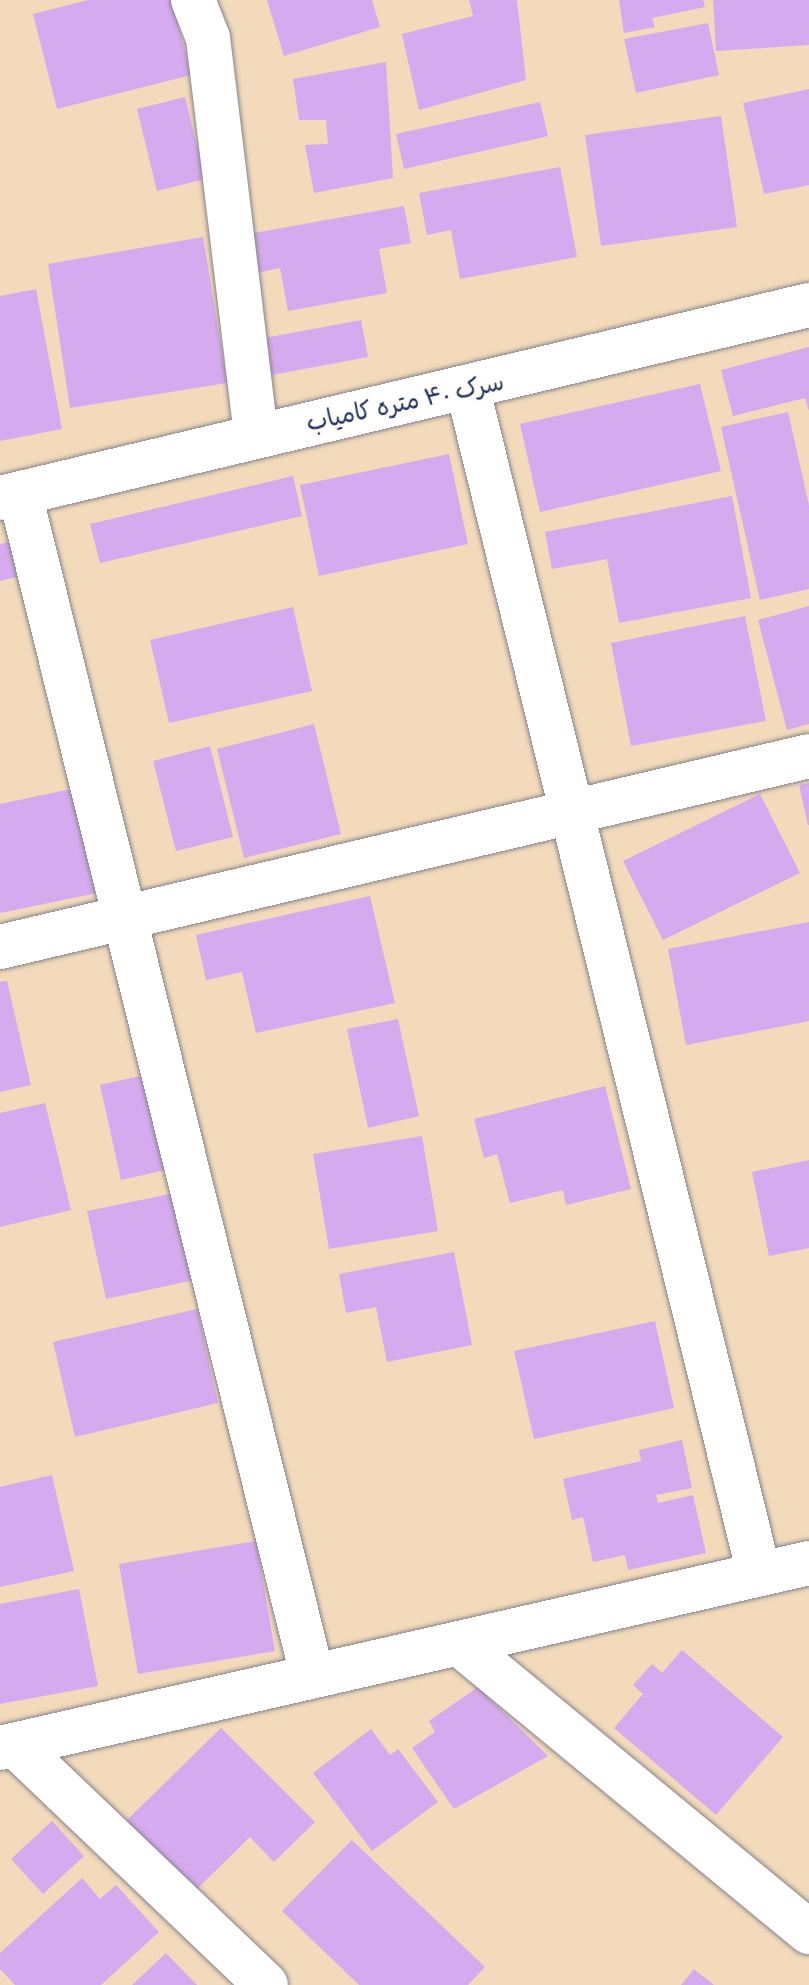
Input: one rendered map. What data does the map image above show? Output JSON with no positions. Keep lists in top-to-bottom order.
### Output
{
  "streets": {
    "street": ["سرک ۴۰ متره کامیاب"]
  }
}
